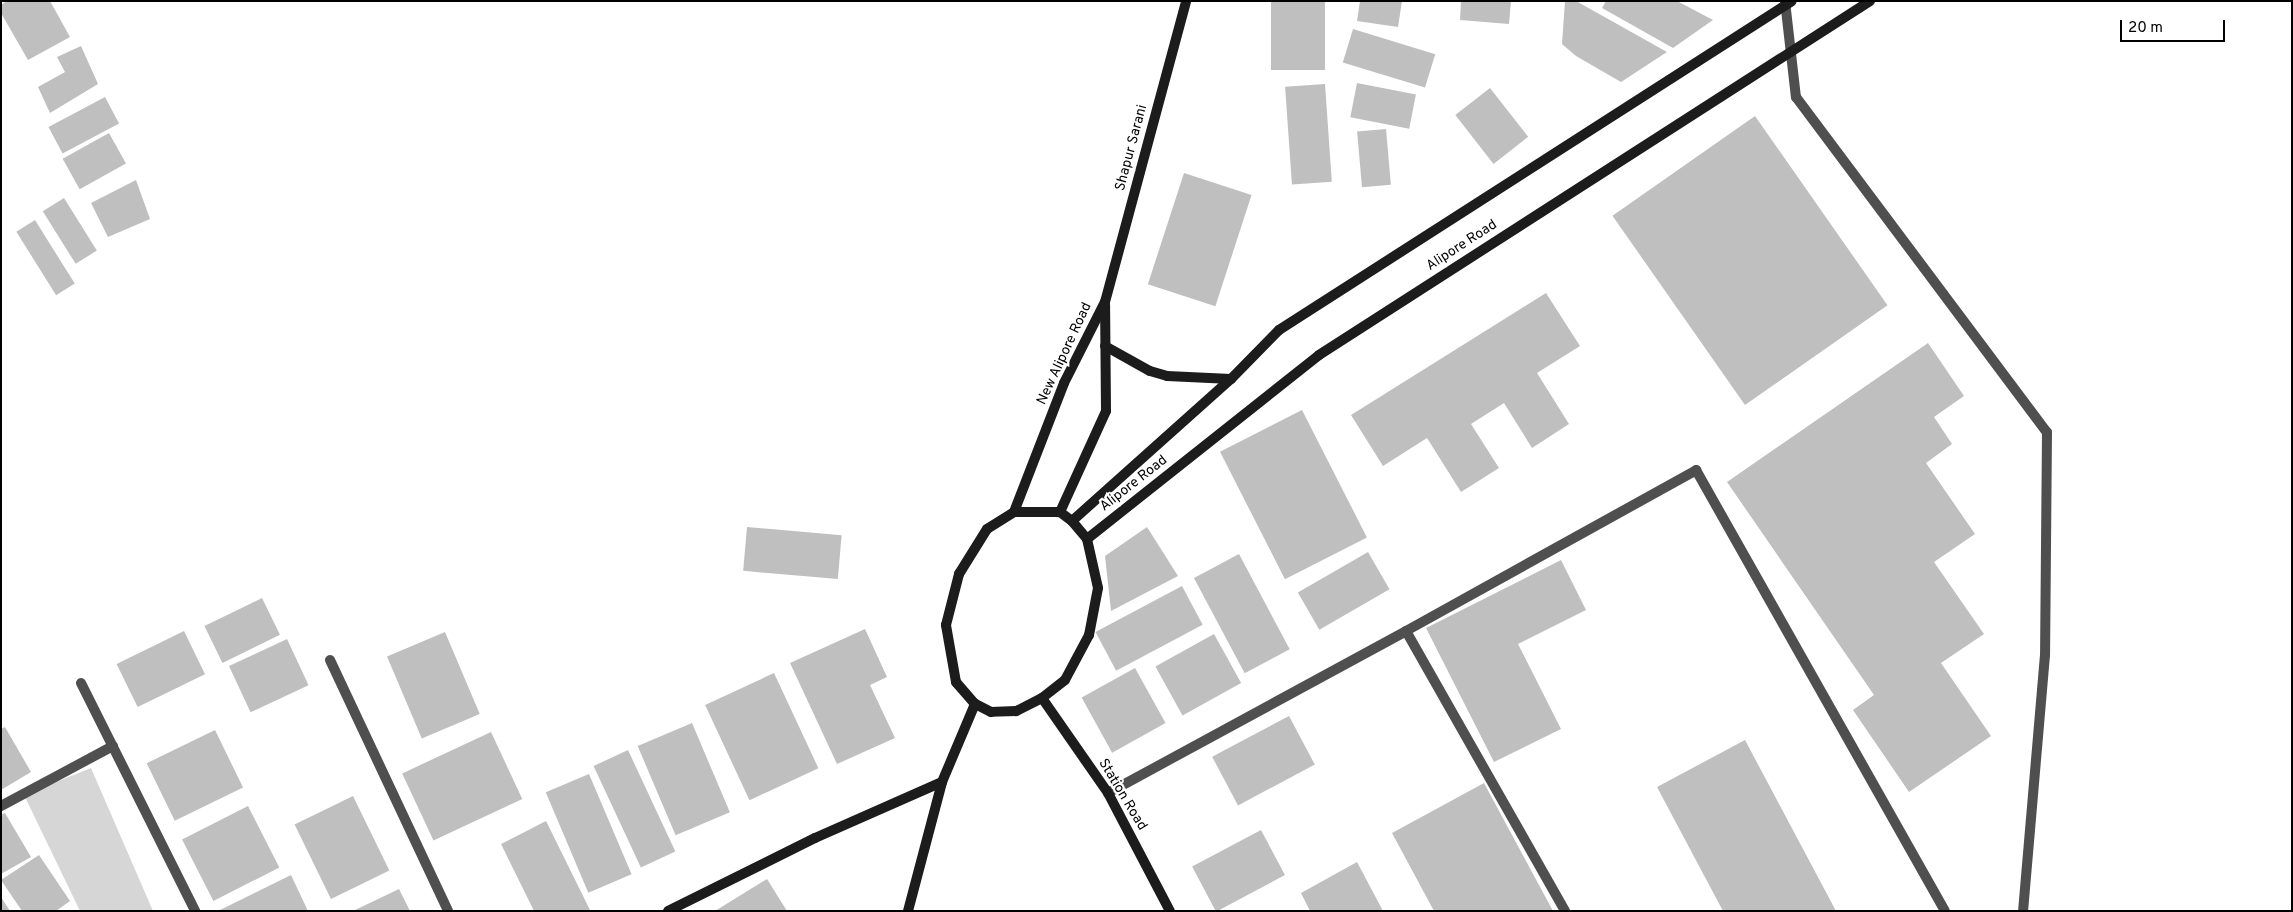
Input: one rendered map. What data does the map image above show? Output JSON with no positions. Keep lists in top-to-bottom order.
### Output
{
  "streets": {
    "main road": [
      "Shapur Sarani",
      "Alipore Road",
      "New Alipore Road",
      "Station Road"
    ]
  },
  "crossings": [
    ["Shapur Sarani", "New Alipore Road"],
    ["Alipore Road", "New Alipore Road"],
    ["Alipore Road", "Station Road"],
    ["New Alipore Road", "Station Road"]
  ],
  "scale_bar": "20 m"
}
